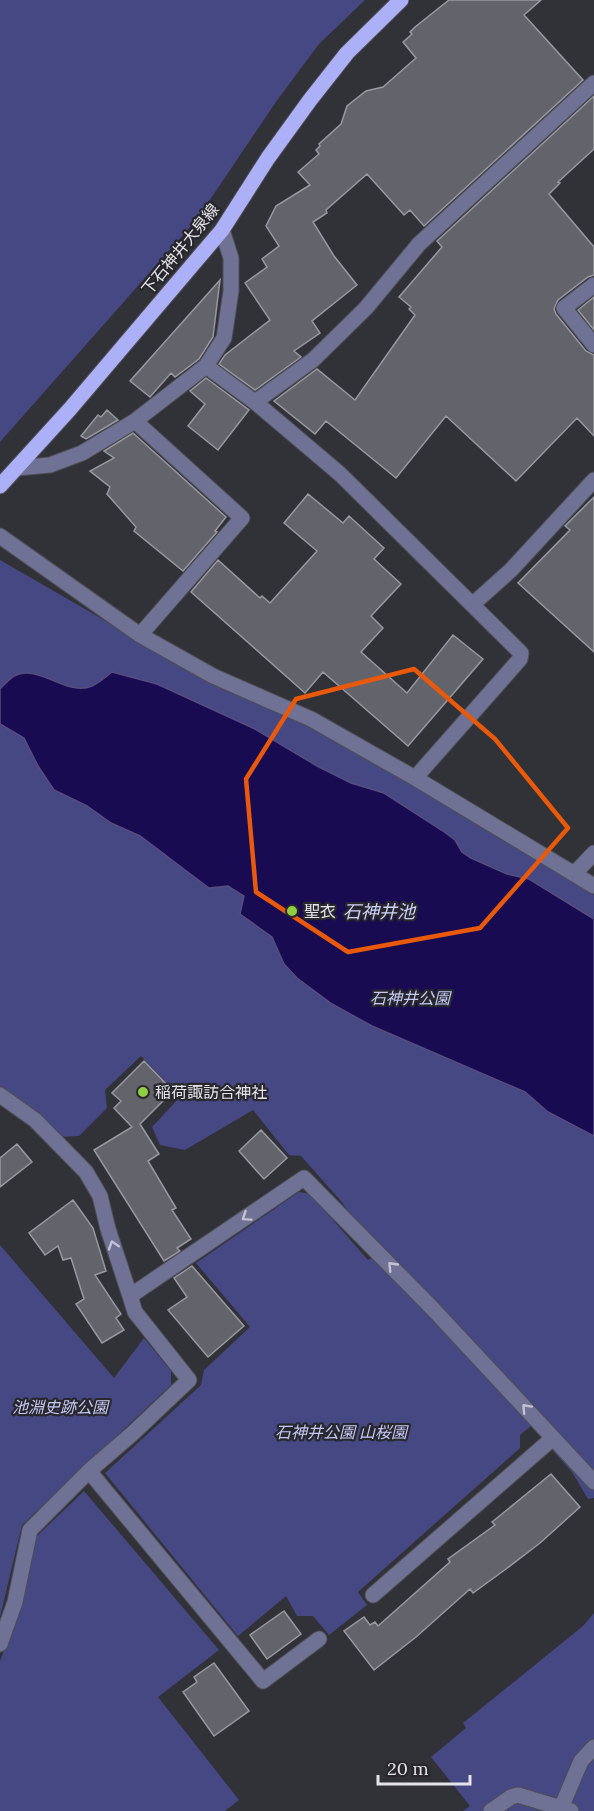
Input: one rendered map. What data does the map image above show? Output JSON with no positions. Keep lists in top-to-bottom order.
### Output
{
  "streets": {
    "main road": ["下石神井大泉線"]
  },
  "water": ["石神井池"],
  "parks": ["石神井公園", "池淵史跡公園", "石神井公園 山桜園"],
  "places": ["聖衣", "稲荷諏訪合神社"],
  "scale_bar": "20 m"
}
